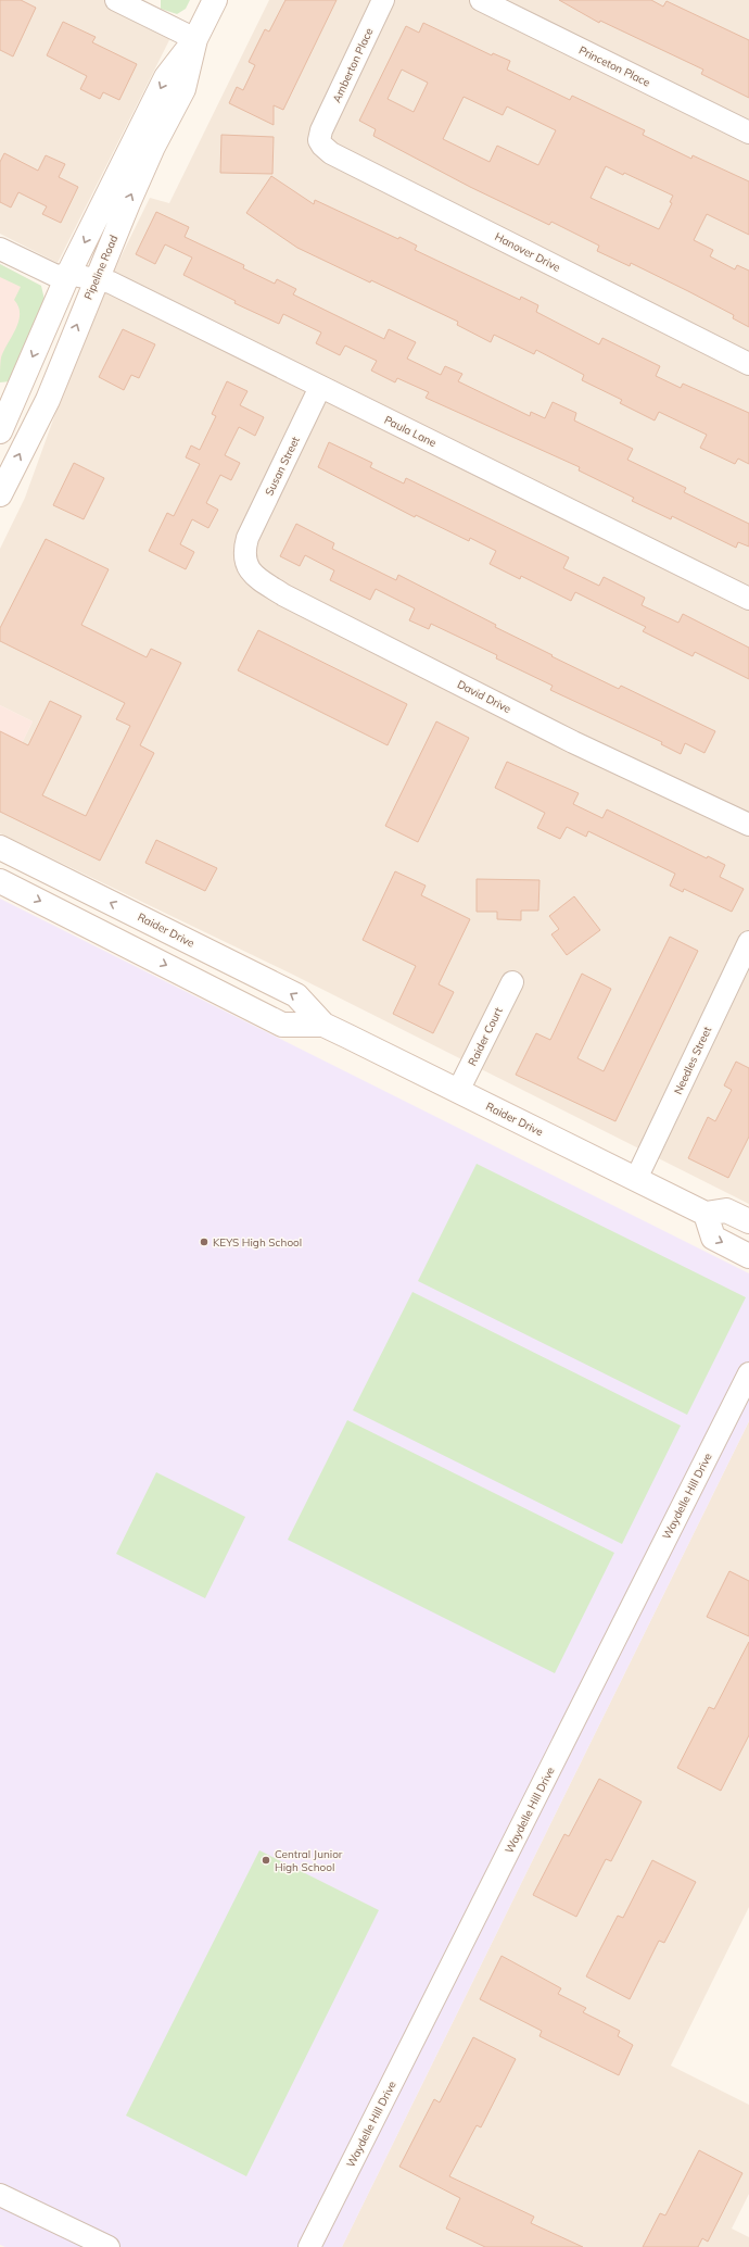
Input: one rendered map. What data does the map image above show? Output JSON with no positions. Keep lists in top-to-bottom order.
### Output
{
  "streets": {
    "main road": ["Pipeline Road", "Raider Drive"],
    "street": [
      "Amberton Place",
      "Princeton Place",
      "Hanover Drive",
      "Paula Lane",
      "Susan Street",
      "David Drive",
      "Raider Court",
      "Needles Street",
      "Waydelle Hill Drive"
    ]
  },
  "crossings": [
    ["Amberton Place", "Hanover Drive"],
    ["Pipeline Road", "Paula Lane"],
    ["Paula Lane", "Susan Street"],
    ["Susan Street", "David Drive"],
    ["Raider Drive", "Raider Court"],
    ["Raider Drive", "Needles Street"]
  ],
  "places": ["KEYS High School", "Central Junior High School"]
}
